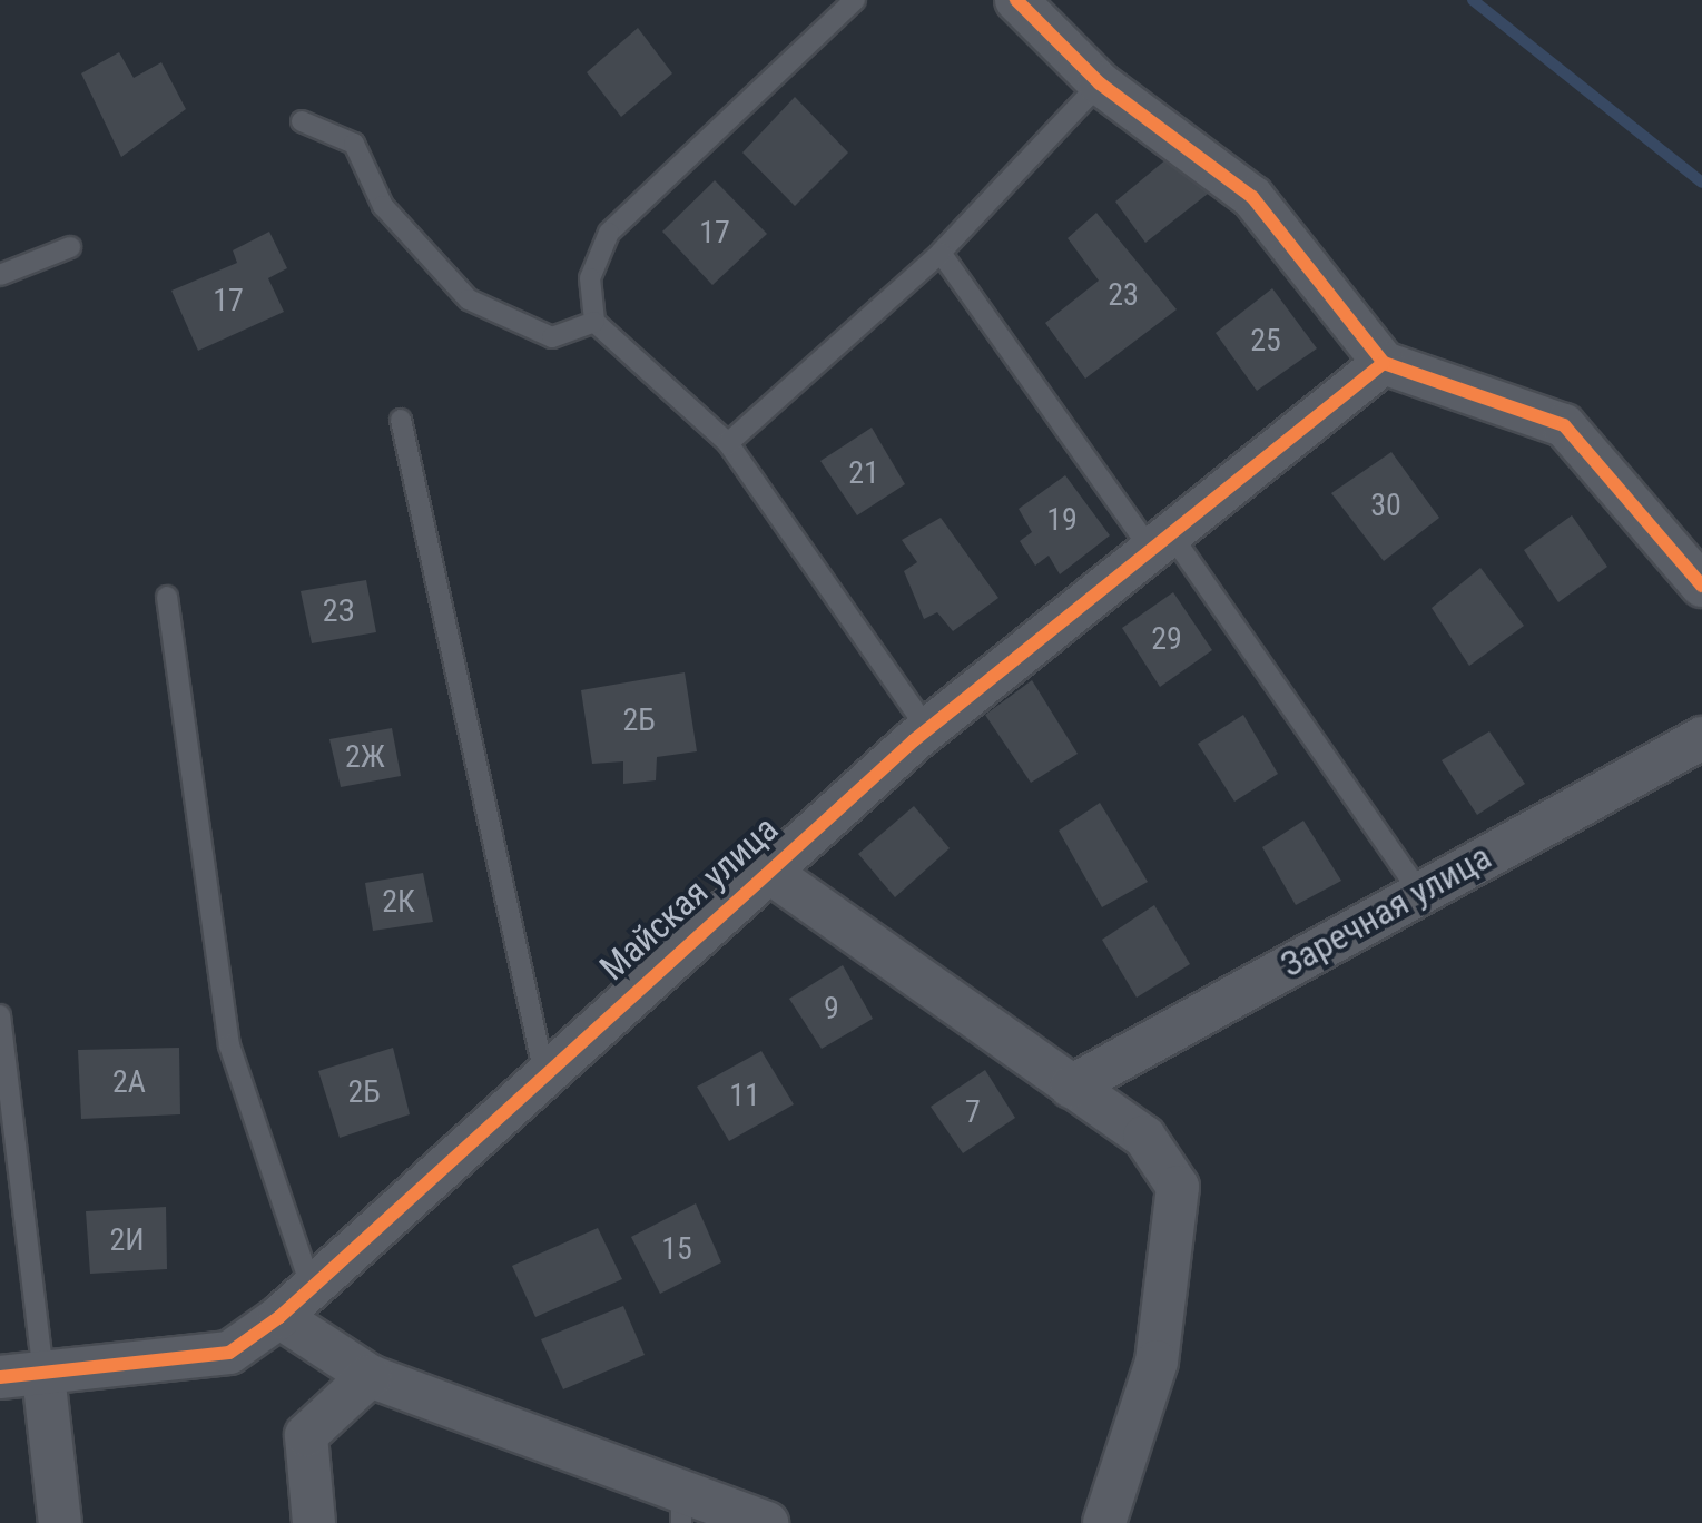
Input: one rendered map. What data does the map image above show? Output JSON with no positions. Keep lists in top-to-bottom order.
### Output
{
  "streets": {
    "street": ["Майская улица", "Заречная улица"]
  },
  "house_numbers": [
    "17",
    "23",
    "17",
    "25",
    "21",
    "30",
    "19",
    "2З",
    "29",
    "2Б",
    "2Ж",
    "2К",
    "9",
    "2А",
    "2Б",
    "11",
    "7",
    "2И",
    "15"
  ]
}
